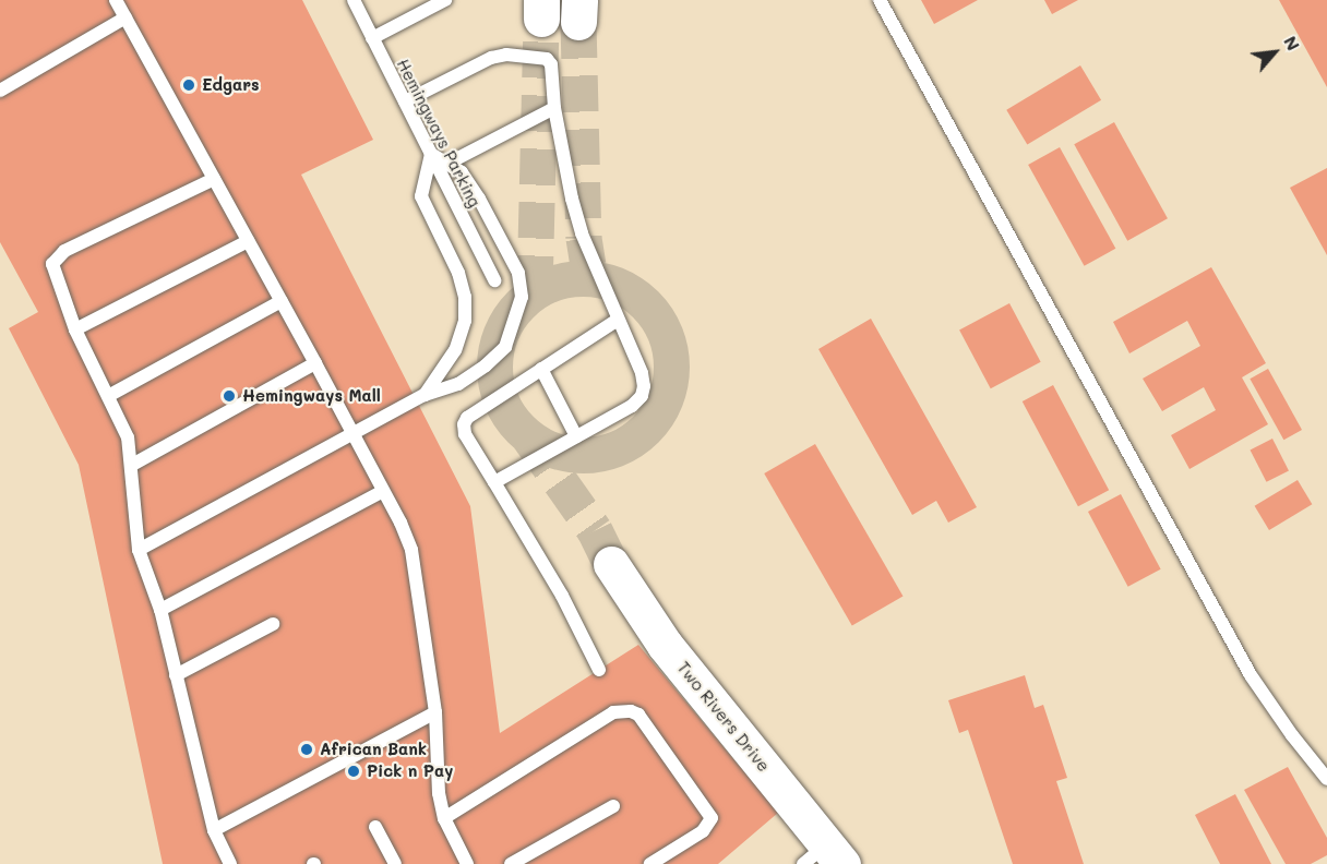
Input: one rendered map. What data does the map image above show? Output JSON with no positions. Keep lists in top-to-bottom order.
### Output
{
  "streets": {
    "main road": ["Two Rivers Drive"],
    "lane": ["Hemingways Parking"]
  },
  "places": [
    "Edgars",
    "Hemingways Mall",
    "African Bank",
    "Pick n Pay"
  ],
  "north": "top right"
}
